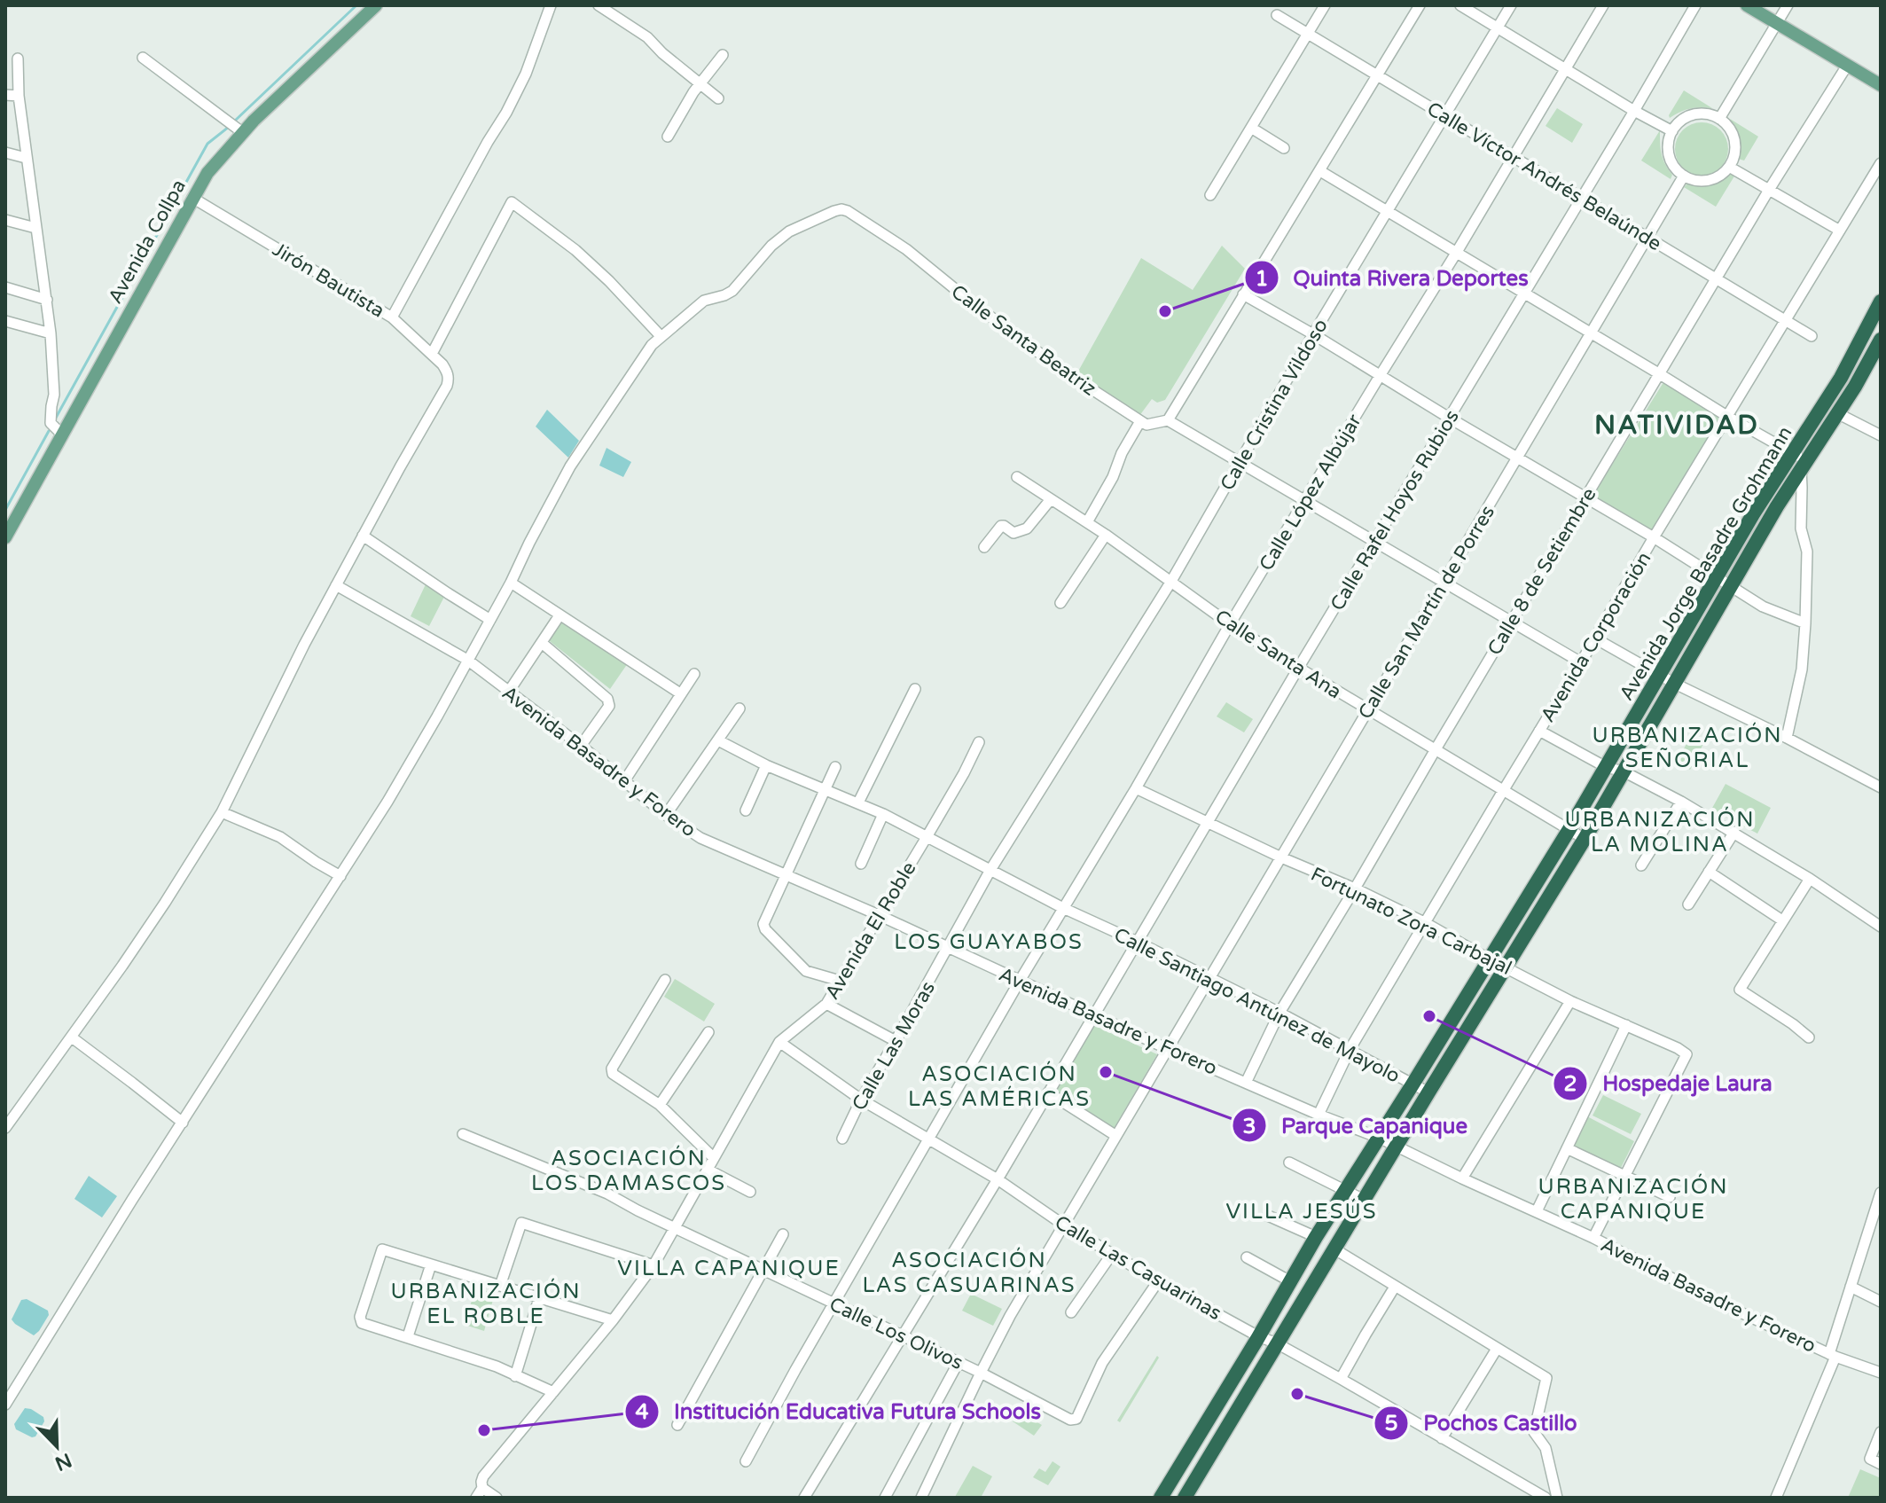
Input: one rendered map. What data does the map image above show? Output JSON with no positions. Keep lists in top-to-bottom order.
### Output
{
  "streets": {
    "highway": ["Avenida Jorge Basadre Grohmann"],
    "main road": ["Avenida Collpa"],
    "street": [
      "Calle Víctor Andrés Belaúnde",
      "Jirón Bautista",
      "Calle Santa Beatriz",
      "Calle Cristina Vildoso",
      "Calle López Albújar",
      "Calle Rafel Hoyos Rubios",
      "Calle 8 de Setiembre",
      "Calle San Martín de Porres",
      "Avenida Corporación",
      "Calle Santa Ana",
      "Avenida Basadre y Forero",
      "Fortunato Zora Carbajal",
      "Avenida El Roble",
      "Calle Santiago Antúnez de Mayolo",
      "Calle Las Moras",
      "Calle Las Casuarinas",
      "Calle Los Olivos"
    ]
  },
  "crossings": [
    ["Calle Víctor Andrés Belaúnde", "Calle Cristina Vildoso"],
    ["Calle Víctor Andrés Belaúnde", "Calle López Albújar"],
    ["Calle Víctor Andrés Belaúnde", "Calle Rafel Hoyos Rubios"],
    ["Calle Víctor Andrés Belaúnde", "Calle 8 de Setiembre"],
    ["Calle Víctor Andrés Belaúnde", "Calle San Martín de Porres"],
    ["Calle Víctor Andrés Belaúnde", "Avenida Corporación"],
    ["Avenida Collpa", "Jirón Bautista"],
    ["Calle Cristina Vildoso", "Calle Santa Ana"],
    ["Calle Cristina Vildoso", "Calle Las Moras"],
    ["Calle López Albújar", "Calle Santa Ana"],
    ["Calle López Albújar", "Avenida Basadre y Forero"],
    ["Calle López Albújar", "Fortunato Zora Carbajal"],
    ["Calle López Albújar", "Calle Santiago Antúnez de Mayolo"],
    ["Calle López Albújar", "Calle Las Casuarinas"],
    ["Calle López Albújar", "Calle Los Olivos"],
    ["Calle Rafel Hoyos Rubios", "Calle Santa Ana"],
    ["Calle Rafel Hoyos Rubios", "Avenida Basadre y Forero"],
    ["Calle Rafel Hoyos Rubios", "Fortunato Zora Carbajal"],
    ["Calle Rafel Hoyos Rubios", "Calle Santiago Antúnez de Mayolo"],
    ["Calle Rafel Hoyos Rubios", "Calle Las Casuarinas"],
    ["Calle Rafel Hoyos Rubios", "Calle Los Olivos"],
    ["Avenida Jorge Basadre Grohmann", "Calle Santa Ana"],
    ["Avenida Jorge Basadre Grohmann", "Avenida Basadre y Forero"],
    ["Avenida Jorge Basadre Grohmann", "Fortunato Zora Carbajal"],
    ["Avenida Jorge Basadre Grohmann", "Calle Santiago Antúnez de Mayolo"],
    ["Avenida Jorge Basadre Grohmann", "Calle Las Casuarinas"],
    ["Calle 8 de Setiembre", "Calle Santa Ana"],
    ["Calle 8 de Setiembre", "Avenida Basadre y Forero"],
    ["Calle 8 de Setiembre", "Fortunato Zora Carbajal"],
    ["Calle 8 de Setiembre", "Calle Santiago Antúnez de Mayolo"],
    ["Calle San Martín de Porres", "Calle Santa Ana"],
    ["Calle San Martín de Porres", "Avenida Basadre y Forero"],
    ["Calle San Martín de Porres", "Fortunato Zora Carbajal"],
    ["Calle San Martín de Porres", "Calle Santiago Antúnez de Mayolo"],
    ["Calle San Martín de Porres", "Calle Las Casuarinas"],
    ["Calle San Martín de Porres", "Calle Los Olivos"],
    ["Avenida Corporación", "Calle Santa Ana"],
    ["Avenida Corporación", "Avenida Basadre y Forero"],
    ["Avenida Corporación", "Fortunato Zora Carbajal"],
    ["Avenida Corporación", "Calle Santiago Antúnez de Mayolo"],
    ["Avenida Basadre y Forero", "Avenida El Roble"],
    ["Avenida Basadre y Forero", "Calle Las Moras"],
    ["Avenida El Roble", "Calle Santiago Antúnez de Mayolo"],
    ["Avenida El Roble", "Calle Las Casuarinas"],
    ["Avenida El Roble", "Calle Los Olivos"],
    ["Calle Santiago Antúnez de Mayolo", "Calle Las Moras"],
    ["Calle Las Moras", "Calle Las Casuarinas"],
    ["Calle Las Casuarinas", "Calle Los Olivos"]
  ],
  "districts": [
    "NATIVIDAD",
    "URBANIZACIÓN SEÑORIAL",
    "URBANIZACIÓN LA MOLINA",
    "LOS GUAYABOS",
    "ASOCIACIÓN LAS AMÉRICAS",
    "ASOCIACIÓN LOS DAMASCOS",
    "URBANIZACIÓN CAPANIQUE",
    "VILLA JESÚS",
    "ASOCIACIÓN LAS CASUARINAS",
    "VILLA CAPANIQUE",
    "URBANIZACIÓN EL ROBLE"
  ],
  "places": [
    "Quinta Rivera Deportes",
    "Hospedaje Laura",
    "Parque Capanique",
    "Pochos Castillo",
    "Institución Educativa Futura Schools"
  ],
  "north": "bottom right"
}
